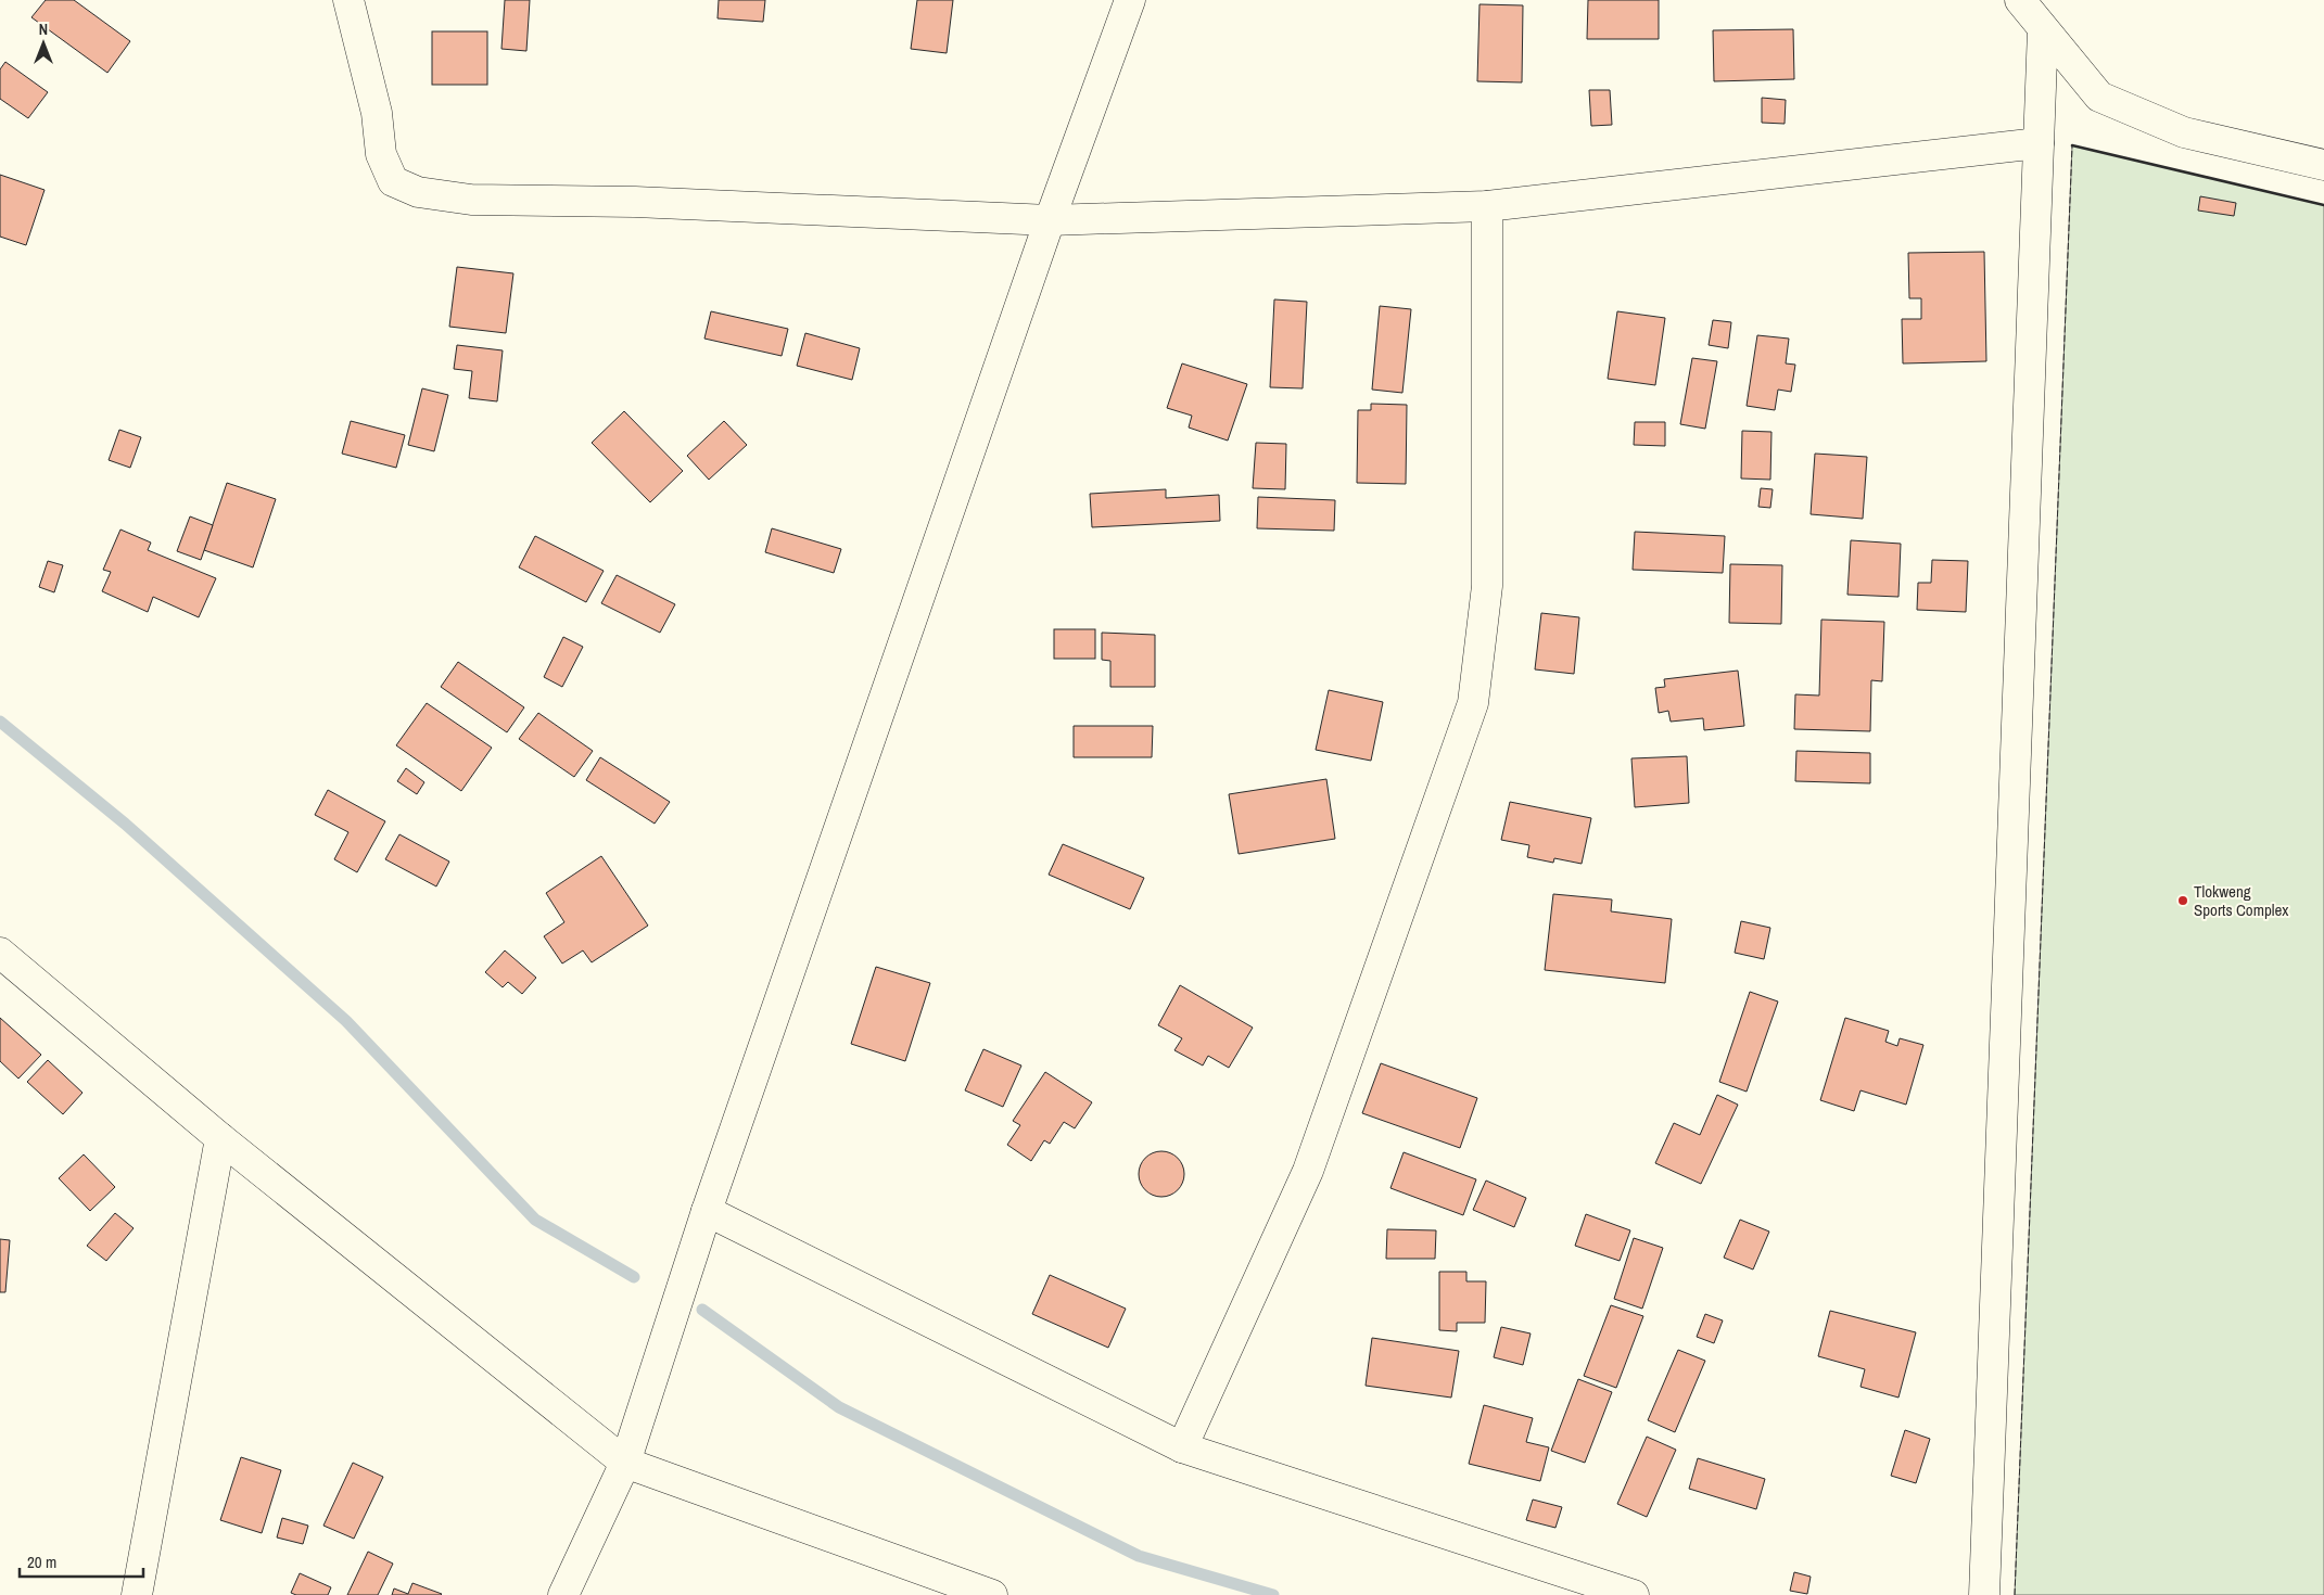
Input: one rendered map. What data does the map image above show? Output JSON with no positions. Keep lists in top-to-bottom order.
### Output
{
  "places": ["Tlokweng Sports Complex"],
  "scale_bar": "20 m",
  "north": "top"
}
